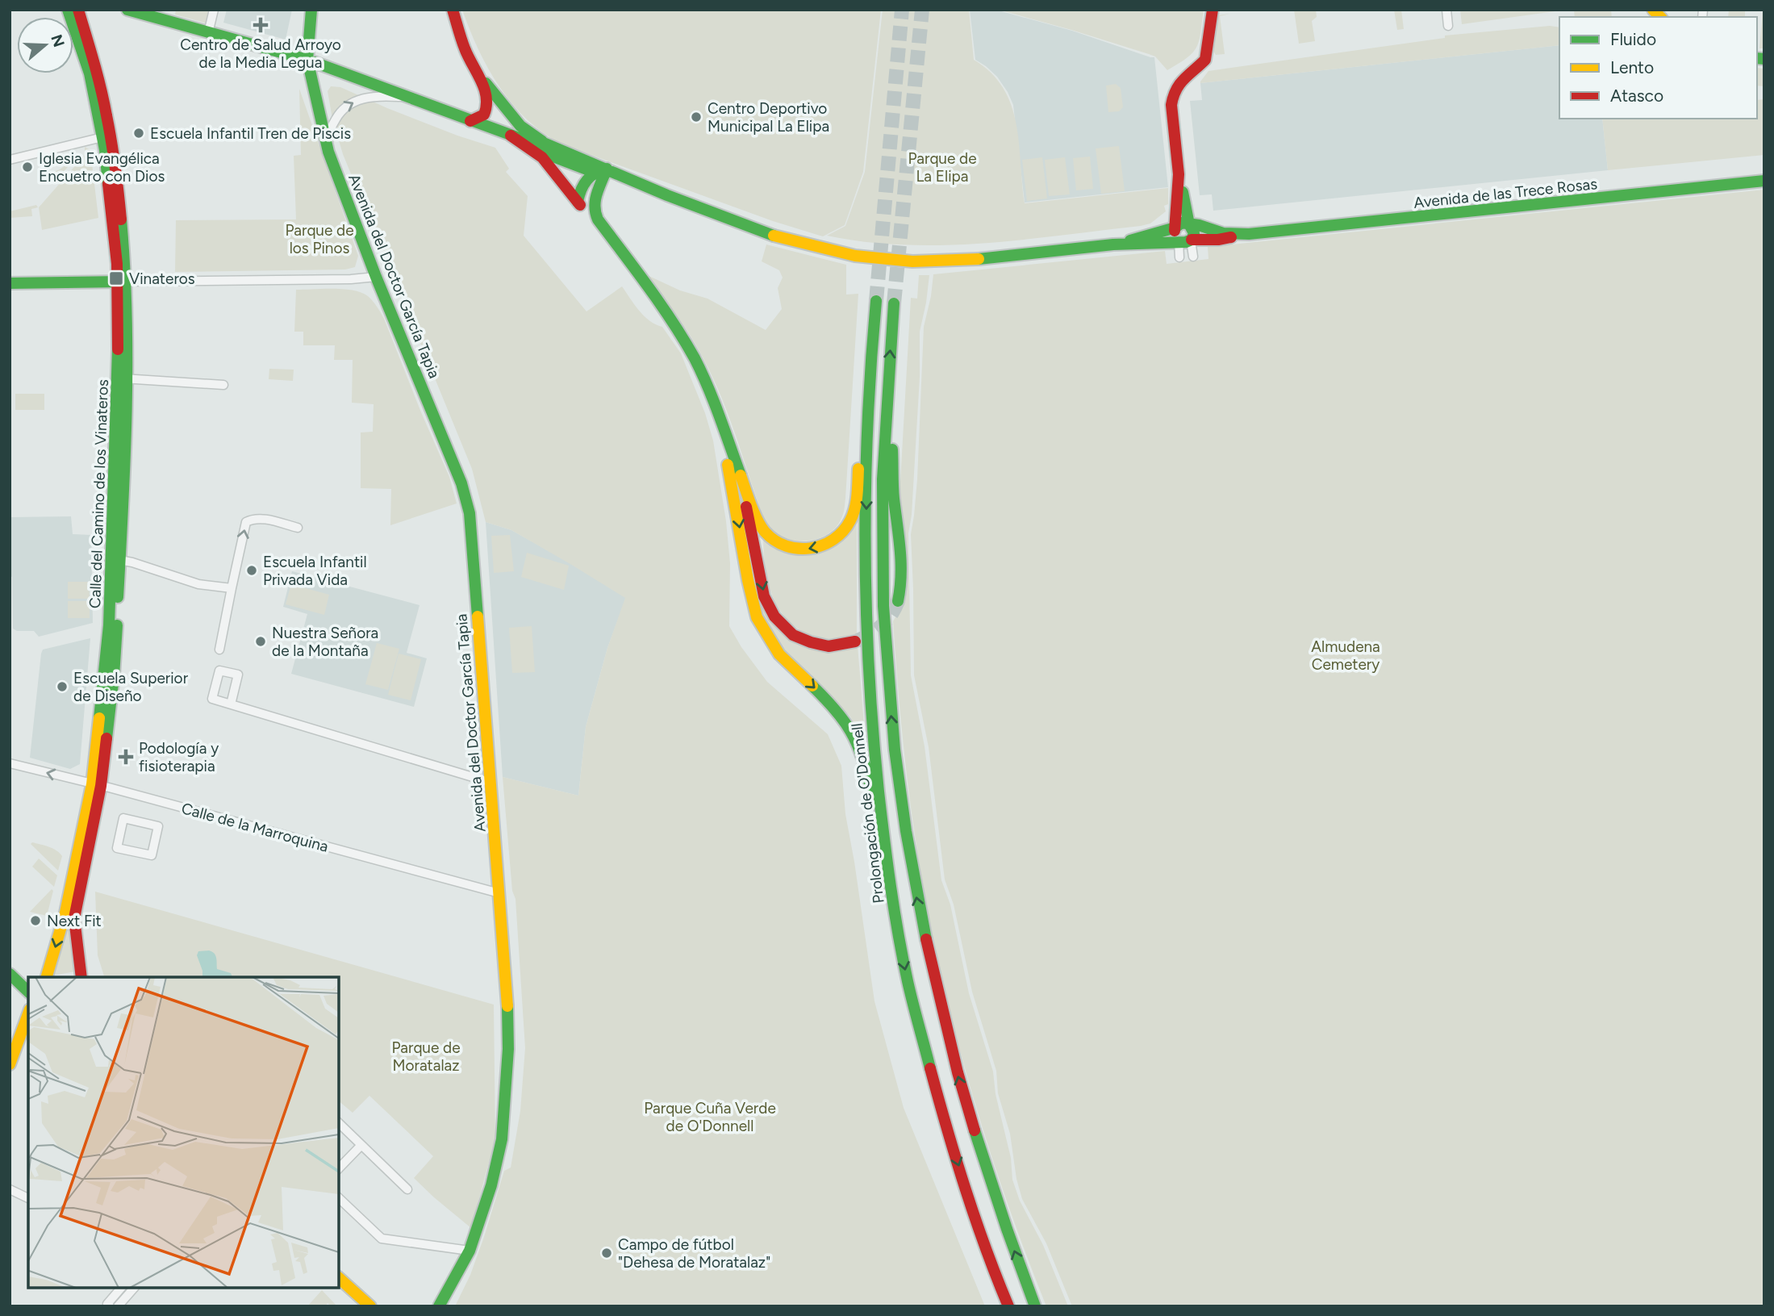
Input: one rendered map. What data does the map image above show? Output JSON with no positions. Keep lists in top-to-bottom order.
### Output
{
  "streets": {
    "main road": [
      "Avenida de las Trece Rosas",
      "Avenida del Doctor García Tapia",
      "Calle del Camino de los Vinateros",
      "Prolongación de O'Donnell"
    ],
    "street": ["Calle de la Marroquina"]
  },
  "crossings": [
    ["Avenida del Doctor García Tapia", "Calle de la Marroquina"],
    ["Calle del Camino de los Vinateros", "Calle de la Marroquina"]
  ],
  "parks": [
    "Parque de La Elipa",
    "Parque de los Pinos",
    "Almudena Cemetery",
    "Parque de Moratalaz",
    "Parque Cuña Verde de O'Donnell"
  ],
  "places": {
    "health": ["Centro de Salud Arroyo de la Media Legua", "Podología y fisioterapia"],
    "other": [
      "Centro Deportivo Municipal La Elipa",
      "Escuela Infantil Tren de Piscis",
      "Iglesia Evangélica Encuetro con Dios",
      "Escuela Infantil Privada Vida",
      "Nuestra Señora de la Montaña",
      "Escuela Superior de Diseño",
      "Next Fit",
      "Campo de fútbol \"Dehesa de Moratalaz\""
    ],
    "transit": ["Vinateros"]
  },
  "legend": ["Fluido", "Lento", "Atasco"],
  "north": "right"
}
